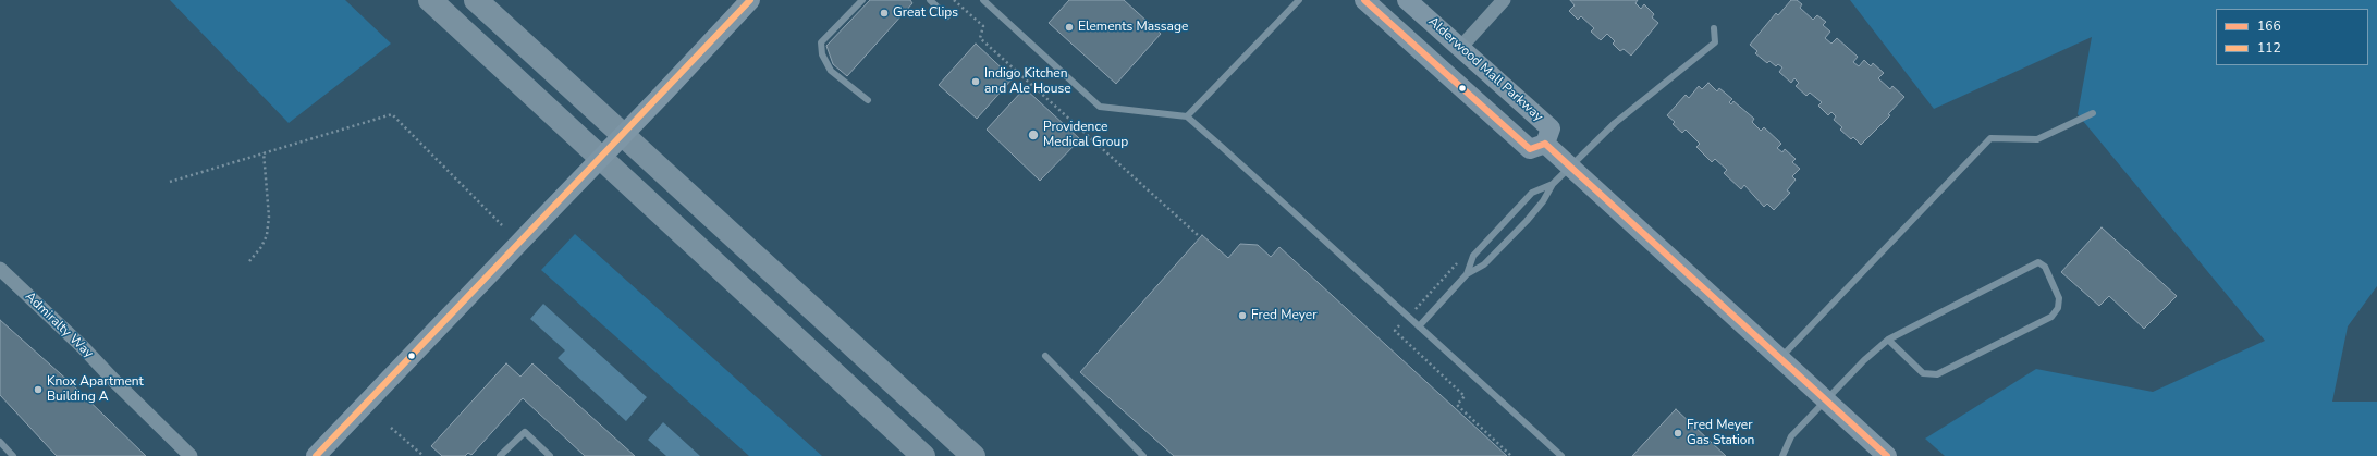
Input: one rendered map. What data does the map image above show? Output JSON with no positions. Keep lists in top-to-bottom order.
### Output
{
  "streets": {
    "main road": ["Alderwood Mall Parkway"],
    "street": ["Admiralty Way"]
  },
  "places": [
    "Great Clips",
    "Elements Massage",
    "Indigo Kitchen and Ale House",
    "Providence Medical Group",
    "Fred Meyer",
    "Knox Apartment Building A",
    "Fred Meyer Gas Station"
  ],
  "lines": ["transit line 166", "transit line 112"],
  "legend": ["166", "112"]
}
